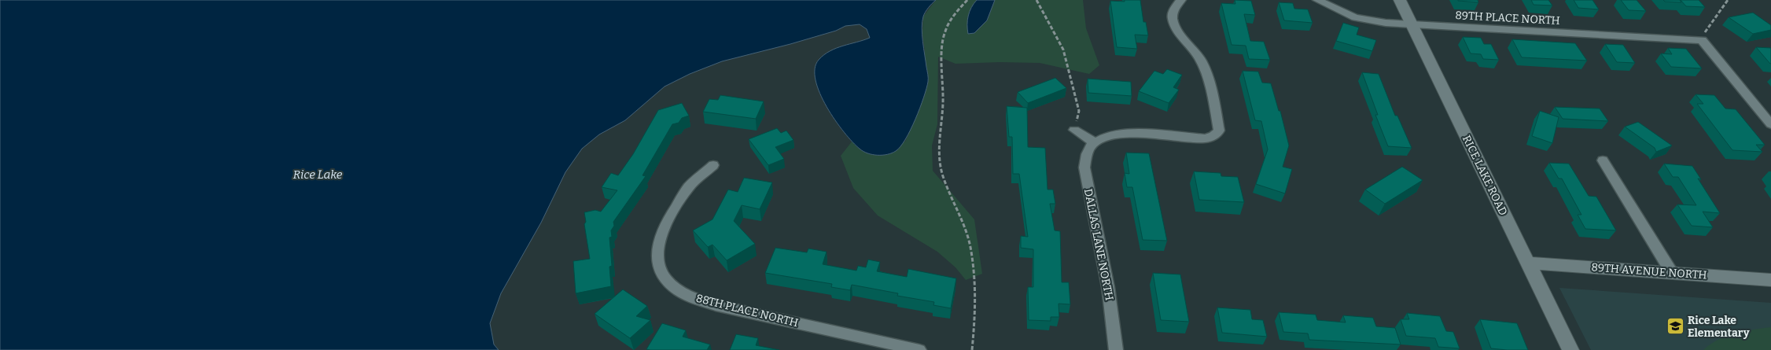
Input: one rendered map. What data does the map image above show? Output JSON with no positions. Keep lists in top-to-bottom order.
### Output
{
  "streets": {
    "street": [
      "89TH PLACE NORTH",
      "RICE LAKE ROAD",
      "DALLAS LANE NORTH",
      "89TH AVENUE NORTH",
      "88TH PLACE NORTH"
    ]
  },
  "crossings": [
    ["89TH PLACE NORTH", "RICE LAKE ROAD"],
    ["RICE LAKE ROAD", "89TH AVENUE NORTH"]
  ],
  "water": ["Rice Lake"],
  "places": {
    "school or university": ["Rice Lake Elementary"]
  }
}
